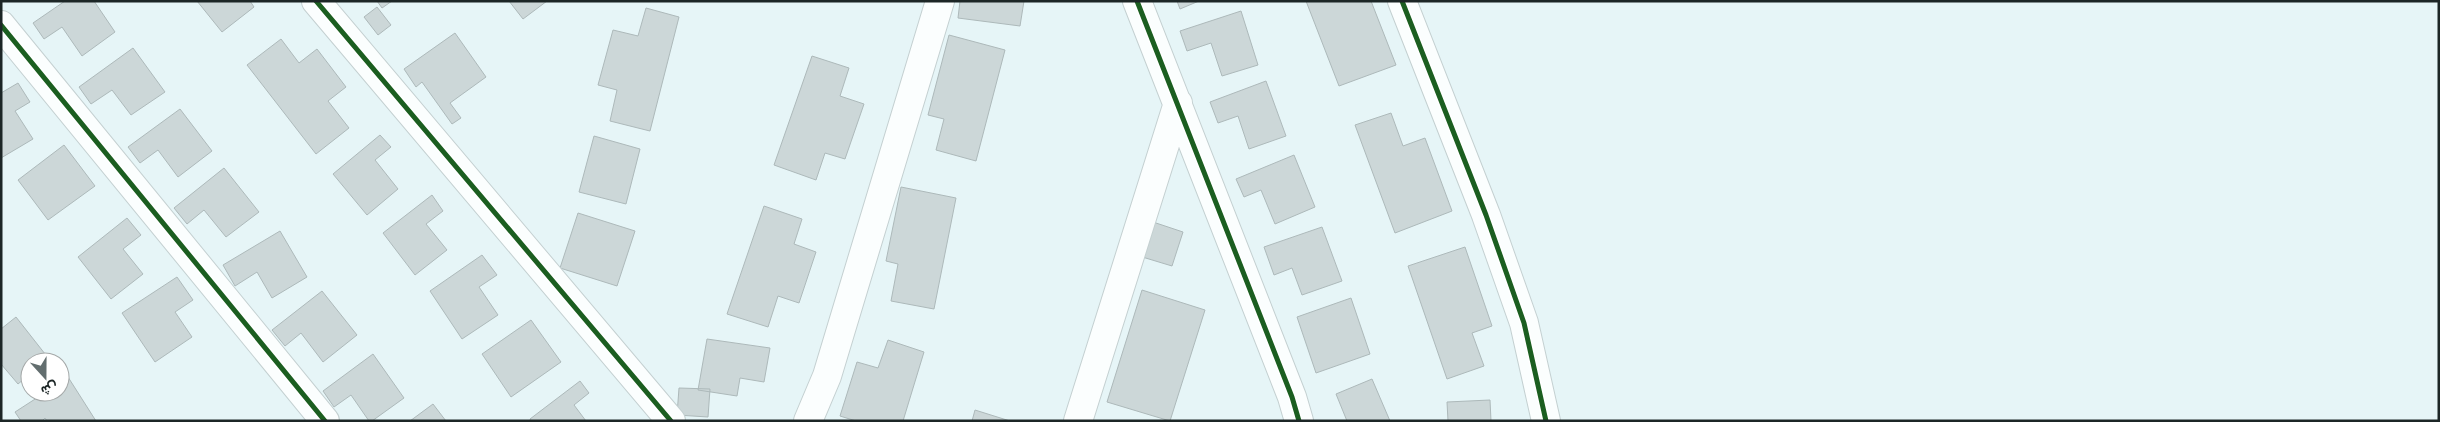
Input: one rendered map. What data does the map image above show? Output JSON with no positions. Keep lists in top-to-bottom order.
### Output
{
  "north": "bottom"
}
